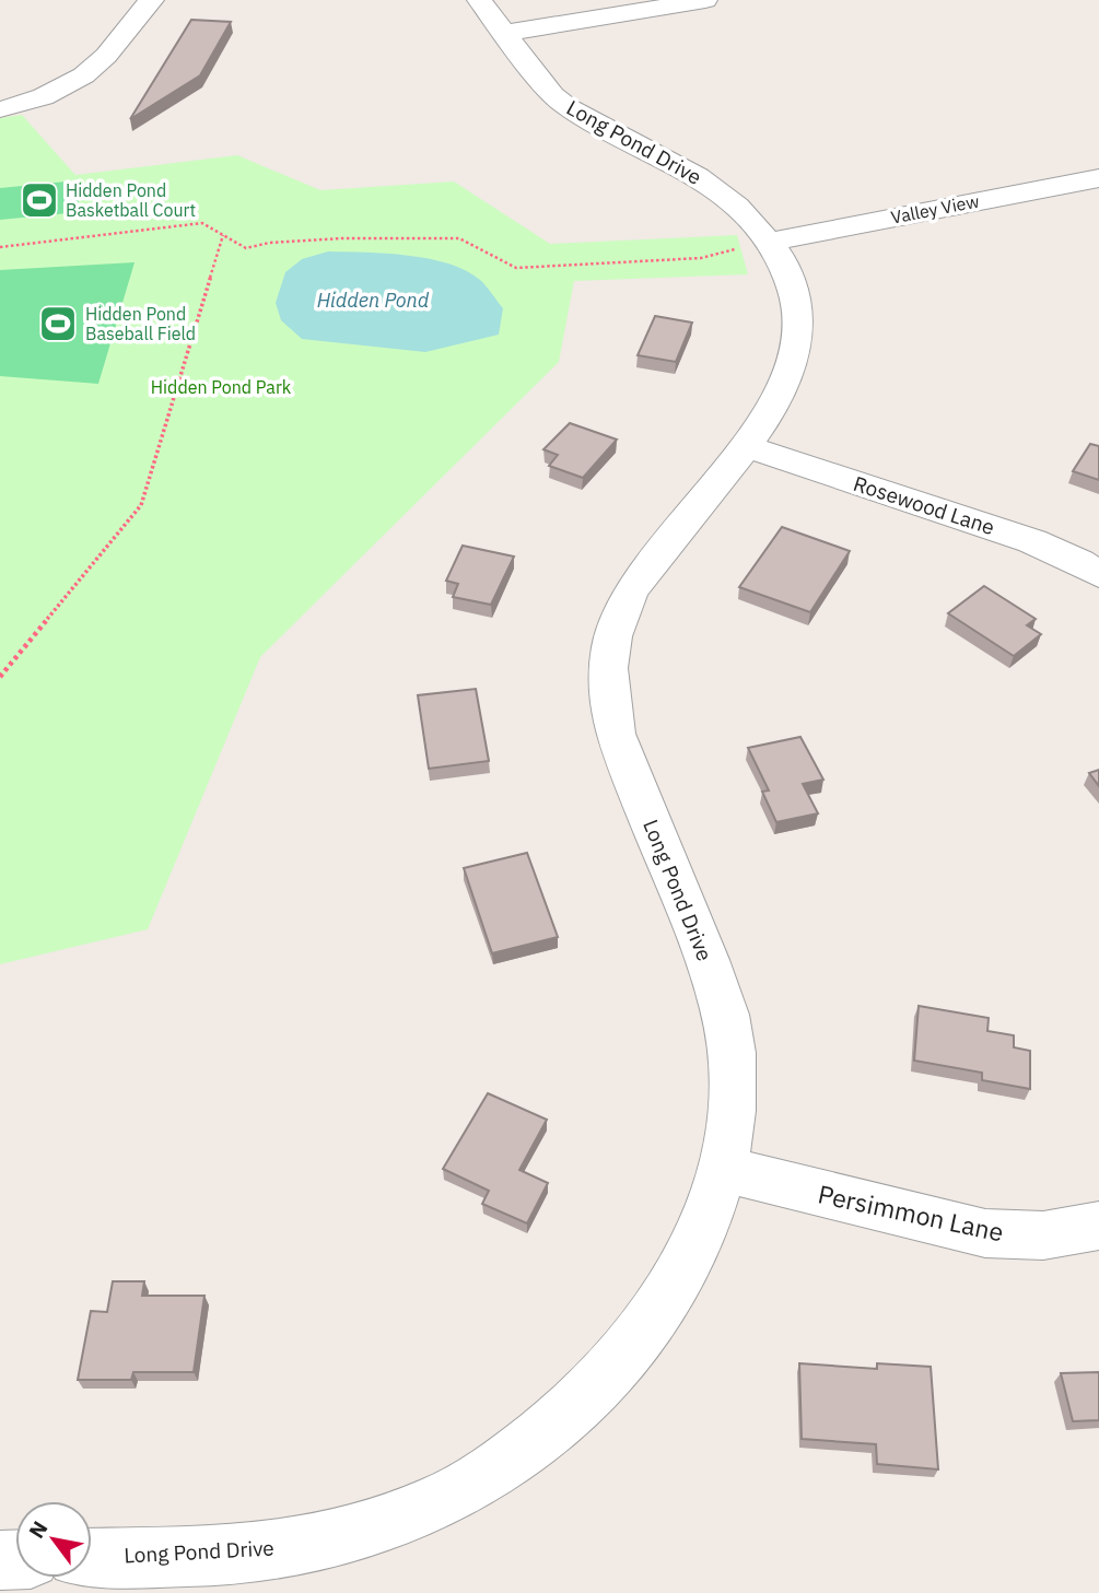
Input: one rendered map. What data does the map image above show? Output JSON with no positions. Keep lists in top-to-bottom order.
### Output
{
  "streets": {
    "street": [
      "Long Pond Drive",
      "Valley View",
      "Rosewood Lane",
      "Persimmon Lane"
    ]
  },
  "crossings": [
    ["Long Pond Drive", "Valley View"],
    ["Long Pond Drive", "Rosewood Lane"],
    ["Long Pond Drive", "Persimmon Lane"]
  ],
  "water": ["Hidden Pond"],
  "parks": ["Hidden Pond Park"],
  "places": {
    "sports": ["Hidden Pond Basketball Court", "Hidden Pond Baseball Field"]
  },
  "north": "top left"
}
